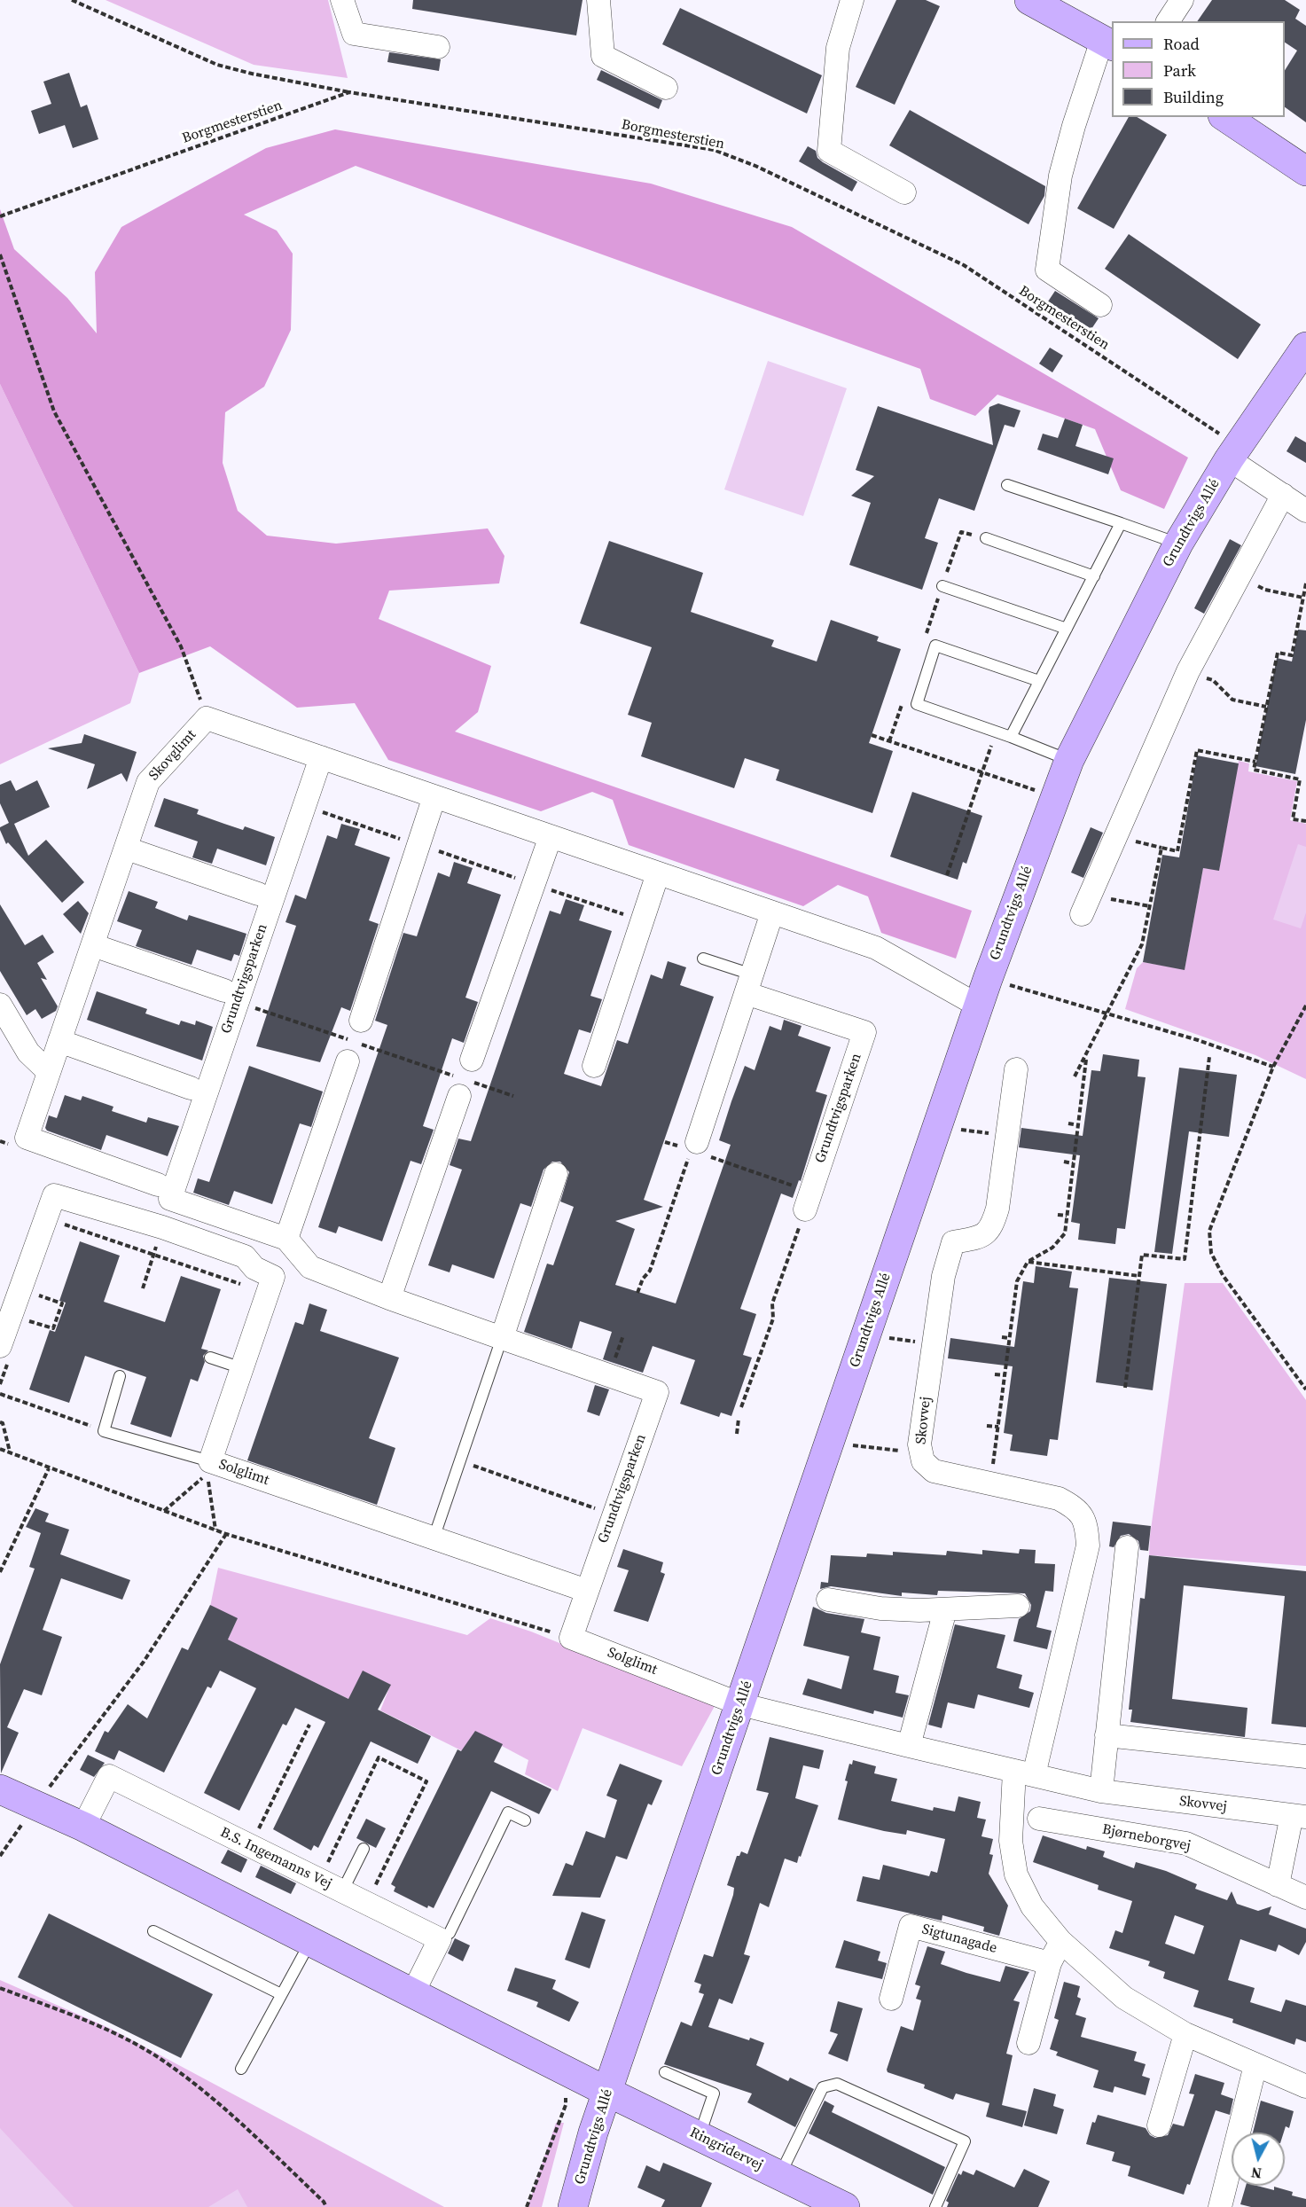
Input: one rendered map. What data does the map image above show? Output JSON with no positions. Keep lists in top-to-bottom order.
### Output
{
  "streets": {
    "street": [
      "Grundtvigs Allé",
      "Skovglimt",
      "Grundtvigsparken",
      "Skovvej",
      "Solglimt",
      "Bjørneborgvej",
      "B.S. Ingemanns Vej",
      "Sigtunagade",
      "Ringridervej"
    ],
    "path": ["Borgmesterstien"]
  },
  "crossings": [
    ["Borgmesterstien", "Grundtvigs Allé"],
    ["Grundtvigs Allé", "Skovvej"],
    ["Grundtvigs Allé", "Solglimt"],
    ["Grundtvigs Allé", "Ringridervej"],
    ["Skovglimt", "Grundtvigsparken"],
    ["Grundtvigsparken", "Solglimt"],
    ["Skovvej", "Solglimt"]
  ],
  "legend": ["Road", "Park", "Building"],
  "north": "bottom"
}
